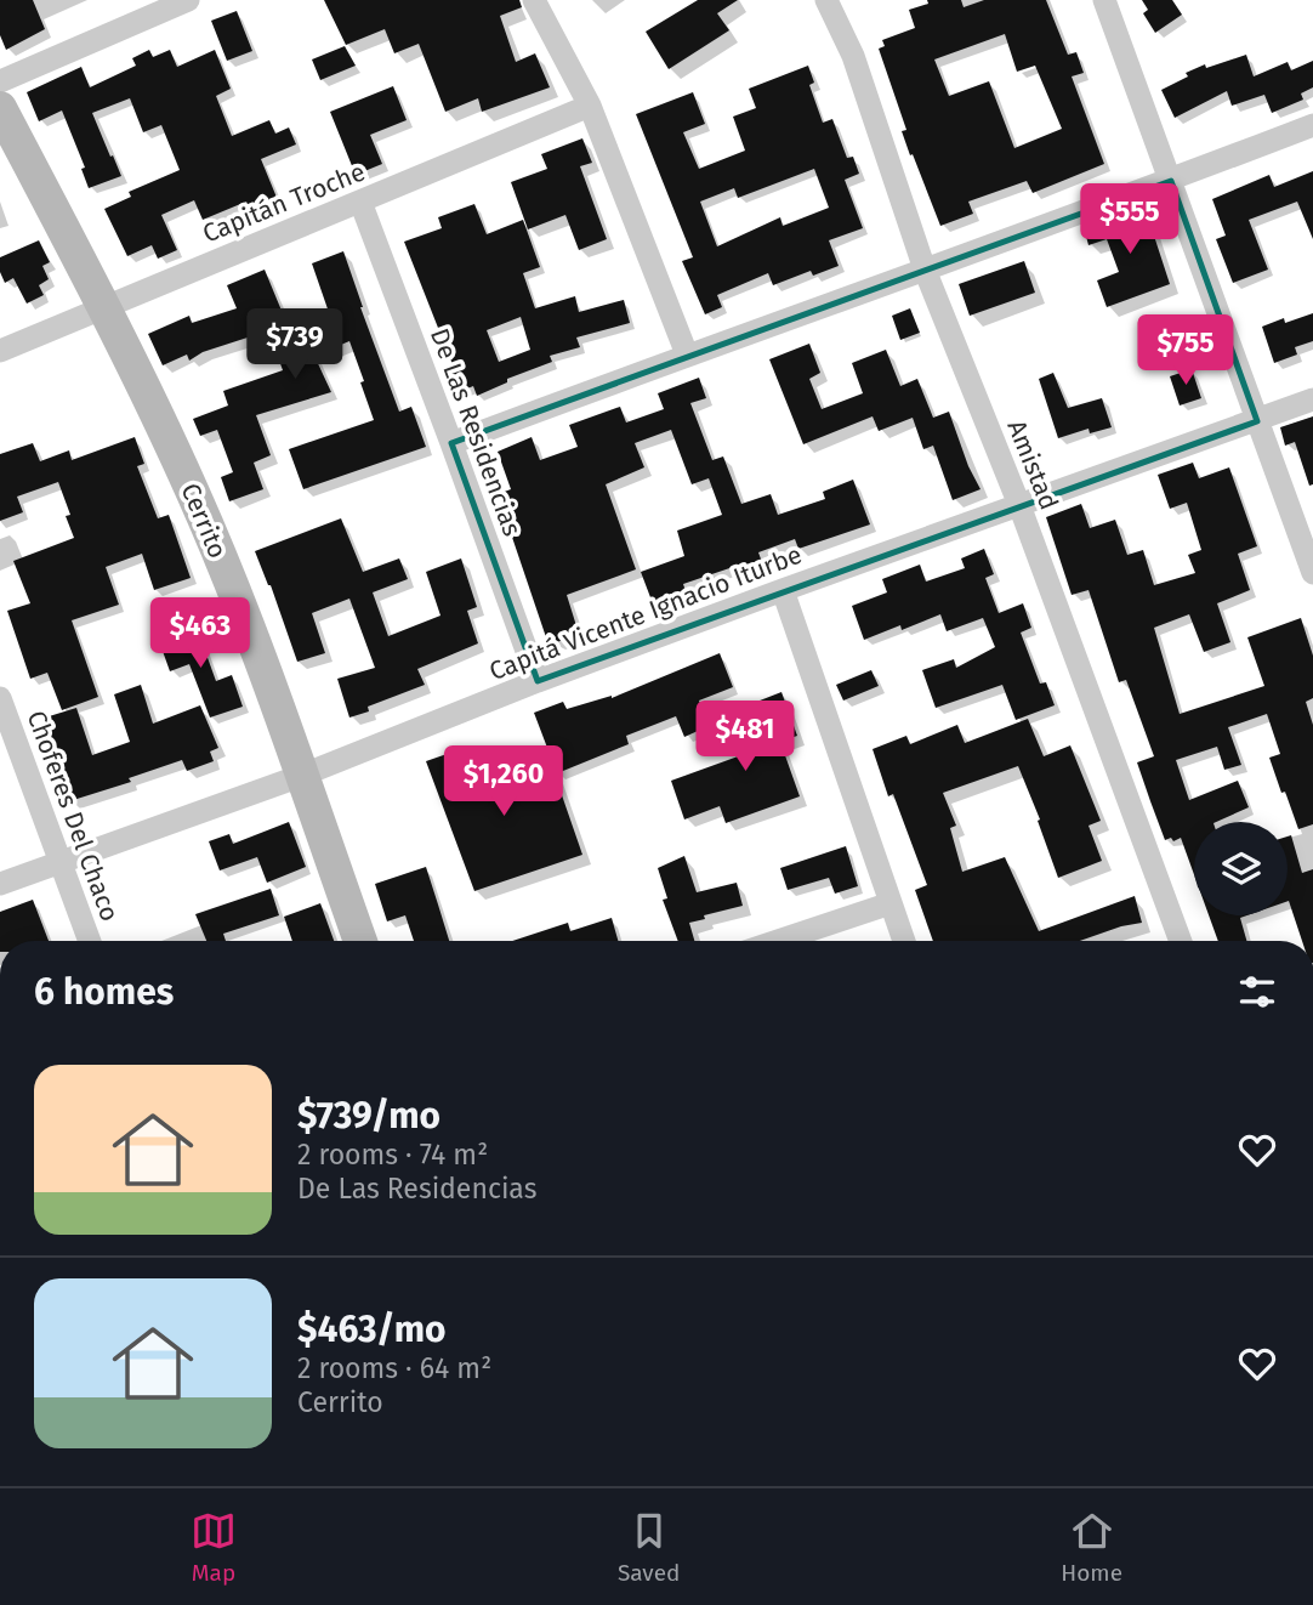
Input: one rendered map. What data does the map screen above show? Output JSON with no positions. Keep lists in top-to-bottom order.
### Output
{
  "streets": {
    "street": [
      "Capitán Troche",
      "De Las Residencias",
      "Amistad",
      "Cerrito",
      "Capitá Vicente Ignacio Iturbe",
      "Choferes Del Chaco"
    ]
  },
  "crossings": [
    ["Capitán Troche", "De Las Residencias"],
    ["Capitán Troche", "Cerrito"],
    ["De Las Residencias", "Capitá Vicente Ignacio Iturbe"],
    ["Amistad", "Capitá Vicente Ignacio Iturbe"],
    ["Cerrito", "Capitá Vicente Ignacio Iturbe"],
    ["Capitá Vicente Ignacio Iturbe", "Choferes Del Chaco"]
  ],
  "page": {
    "price": [
      "$555",
      "$739",
      "$755",
      "$463",
      "$481",
      "$1,260"
    ],
    "heading": "6 homes",
    "list": [
      {
        "name": "$739/mo",
        "note": "2 rooms · 74 m² · De Las Residencias"
      },
      {
        "name": "$463/mo",
        "note": "2 rooms · 64 m² · Cerrito"
      }
    ],
    "tabs": ["Map", "Saved", "Home"]
  }
}
